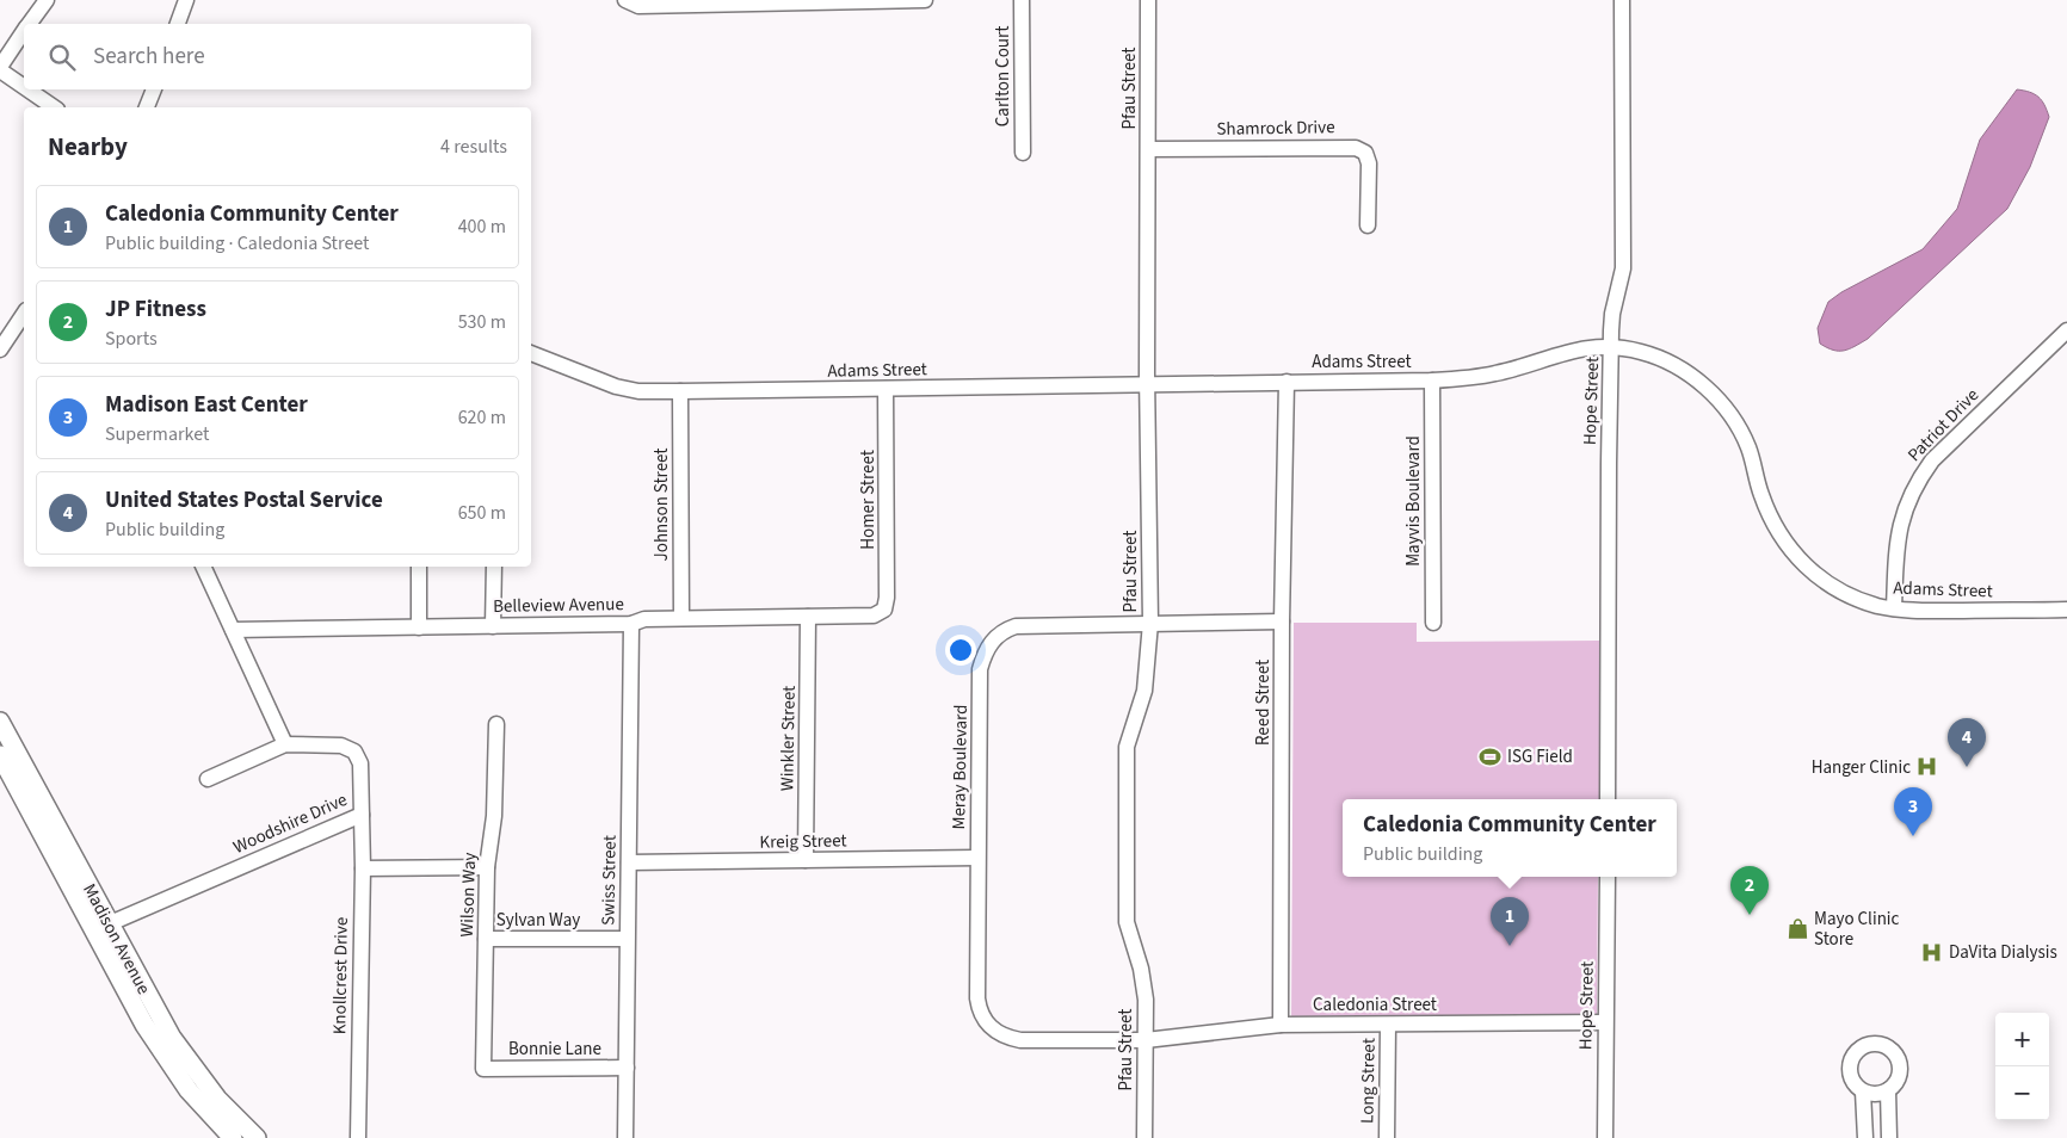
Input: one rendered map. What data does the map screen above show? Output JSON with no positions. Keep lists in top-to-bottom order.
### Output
{
  "streets": {
    "main road": ["Madison Avenue"],
    "street": [
      "Carlton Court",
      "Pfau Street",
      "Shamrock Drive",
      "Adams Street",
      "Hope Street",
      "Patriot Drive",
      "Homer Street",
      "Mayvis Boulevard",
      "Johnson Street",
      "Belleview Avenue",
      "Reed Street",
      "Winkler Street",
      "Meray Boulevard",
      "Woodshire Drive",
      "Kreig Street",
      "Swiss Street",
      "Wilson Way",
      "Sylvan Way",
      "Knollcrest Drive",
      "Caledonia Street",
      "Bonnie Lane",
      "Long Street"
    ]
  },
  "crossings": [
    ["Pfau Street", "Shamrock Drive"],
    ["Pfau Street", "Adams Street"],
    ["Pfau Street", "Meray Boulevard"],
    ["Pfau Street", "Caledonia Street"],
    ["Adams Street", "Hope Street"],
    ["Adams Street", "Patriot Drive"],
    ["Adams Street", "Homer Street"],
    ["Adams Street", "Mayvis Boulevard"],
    ["Adams Street", "Johnson Street"],
    ["Adams Street", "Reed Street"],
    ["Hope Street", "Caledonia Street"],
    ["Homer Street", "Belleview Avenue"],
    ["Johnson Street", "Belleview Avenue"],
    ["Belleview Avenue", "Winkler Street"],
    ["Belleview Avenue", "Swiss Street"],
    ["Reed Street", "Meray Boulevard"],
    ["Reed Street", "Caledonia Street"],
    ["Winkler Street", "Kreig Street"],
    ["Meray Boulevard", "Kreig Street"],
    ["Meray Boulevard", "Caledonia Street"],
    ["Woodshire Drive", "Madison Avenue"],
    ["Woodshire Drive", "Knollcrest Drive"],
    ["Kreig Street", "Swiss Street"],
    ["Swiss Street", "Sylvan Way"],
    ["Swiss Street", "Bonnie Lane"],
    ["Wilson Way", "Sylvan Way"],
    ["Wilson Way", "Bonnie Lane"],
    ["Caledonia Street", "Long Street"]
  ],
  "places": {
    "sports": ["ISG Field"],
    "hospital": ["Hanger Clinic", "DaVita Dialysis"],
    "shop": ["Mayo Clinic Store"]
  },
  "page": {
    "search": "Search here",
    "heading": ["Nearby", "4 results"],
    "list": [
      {
        "mark": "1",
        "name": "Caledonia Community Center",
        "note": "Public building · Caledonia Street",
        "value": "400 m"
      },
      {
        "mark": "2",
        "name": "JP Fitness",
        "note": "Sports",
        "value": "530 m"
      },
      {
        "mark": "3",
        "name": "Madison East Center",
        "note": "Supermarket",
        "value": "620 m"
      },
      {
        "mark": "4",
        "name": "United States Postal Service",
        "note": "Public building",
        "value": "650 m"
      }
    ],
    "pins": [
      "4",
      "3",
      "2",
      "1"
    ],
    "popup": ["Caledonia Community Center", "Public building"],
    "map_buttons": ["+", "−"]
  }
}
